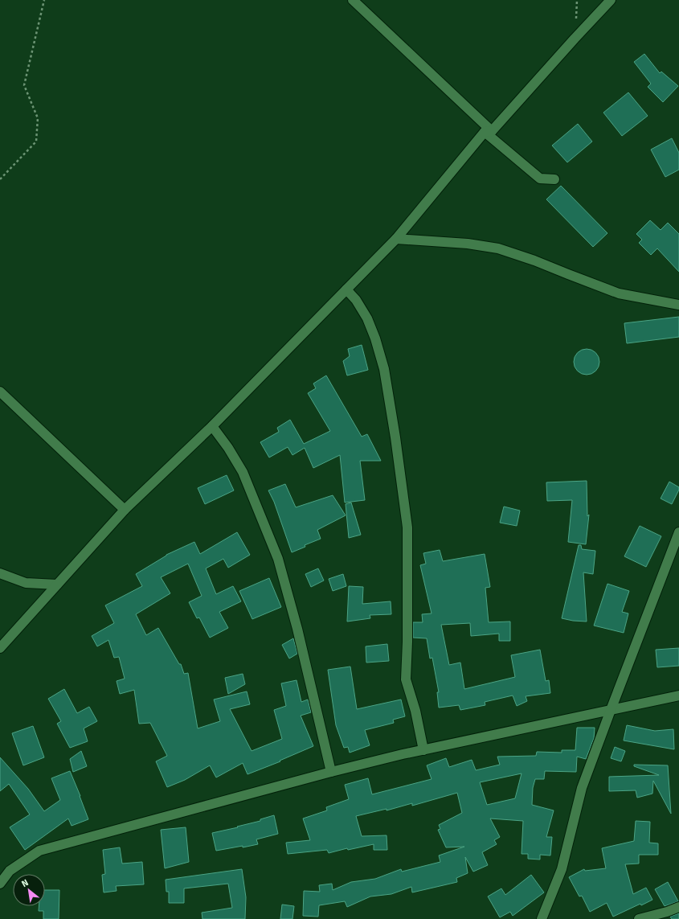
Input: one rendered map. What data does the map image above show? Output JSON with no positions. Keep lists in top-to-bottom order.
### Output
{
  "north": "top left"
}
